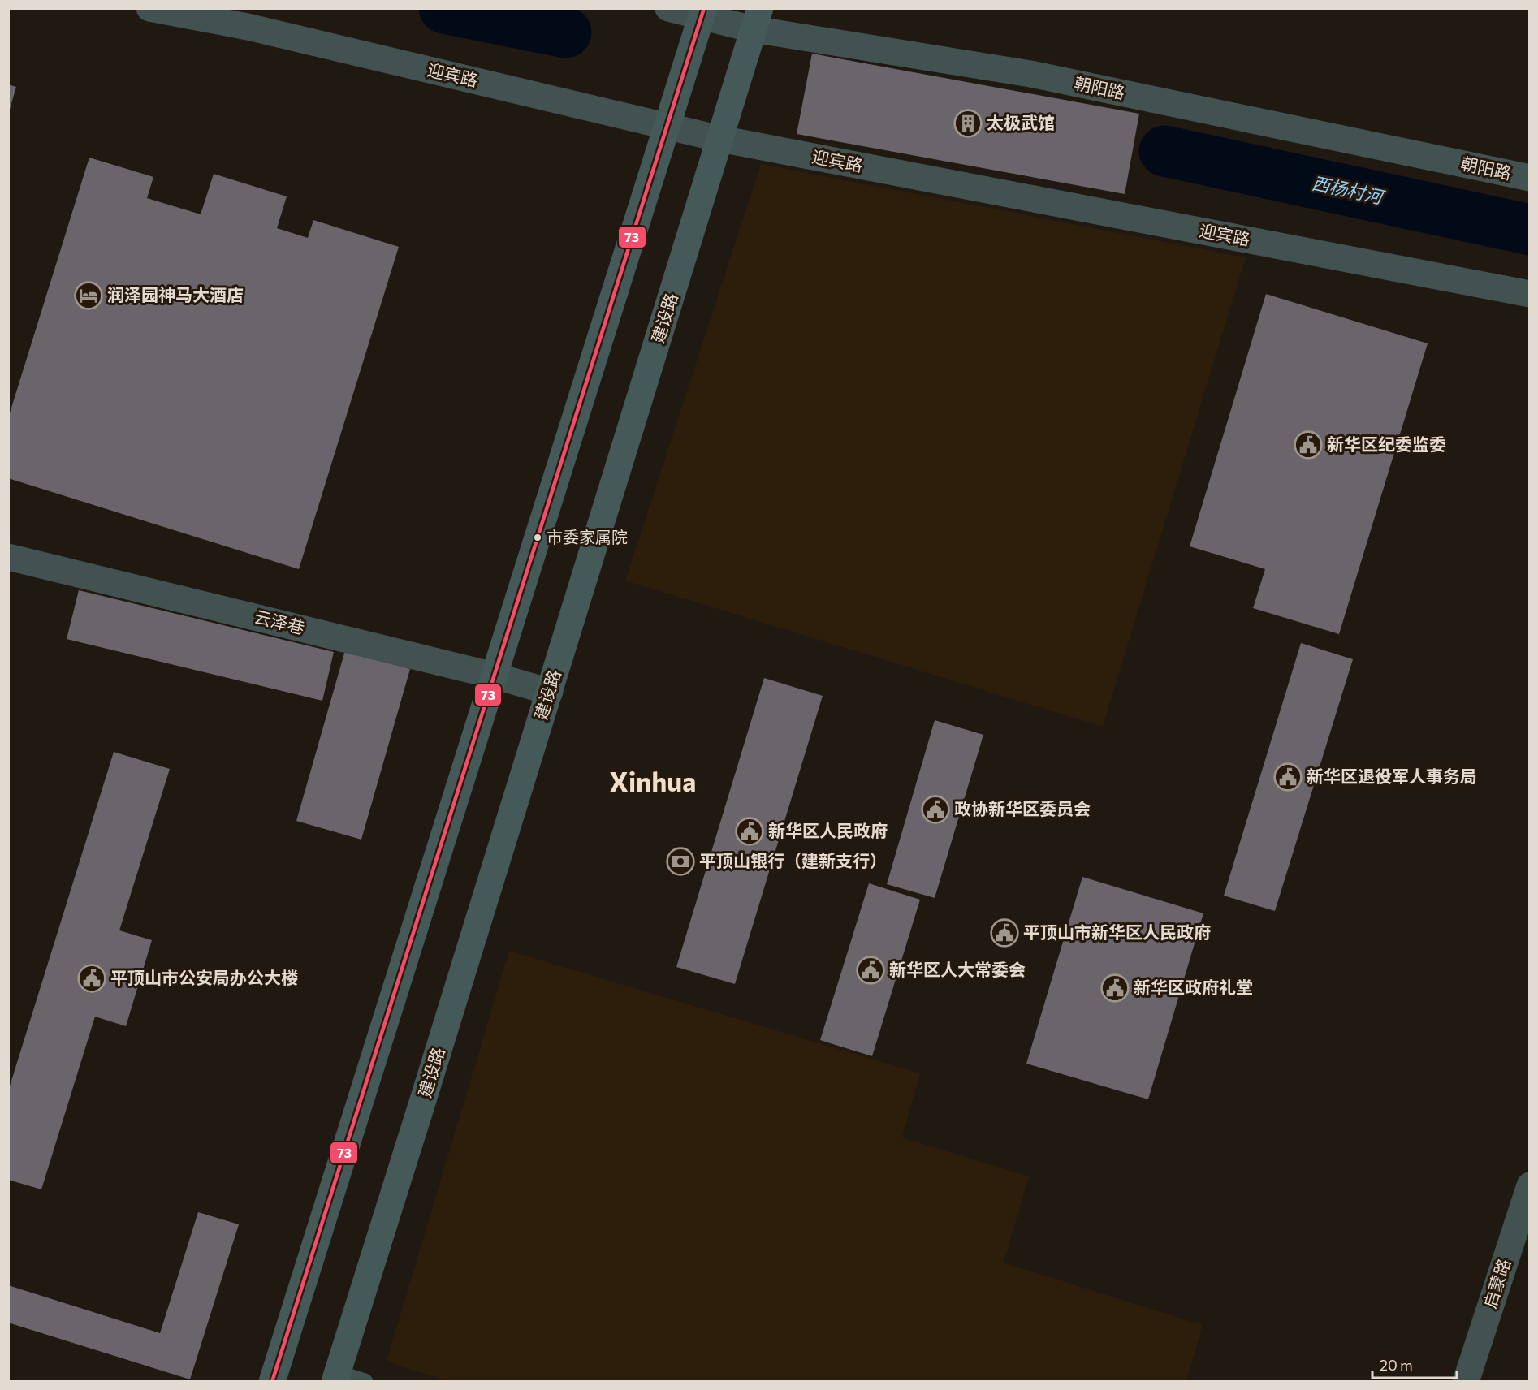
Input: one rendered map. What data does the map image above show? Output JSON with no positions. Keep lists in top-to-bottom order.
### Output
{
  "streets": {
    "main road": ["建设路"],
    "street": [
      "迎宾路",
      "朝阳路",
      "云泽巷",
      "启蒙路"
    ]
  },
  "crossings": [
    ["迎宾路", "建设路"],
    ["朝阳路", "建设路"],
    ["建设路", "云泽巷"]
  ],
  "districts": ["Xinhua"],
  "water": ["西杨村河"],
  "places": {
    "building": ["太极武馆"],
    "hotel": ["润泽园神马大酒店"],
    "public building": [
      "新华区纪委监委",
      "新华区退役军人事务局",
      "政协新华区委员会",
      "新华区人民政府",
      "平顶山市新华区人民政府",
      "新华区人大常委会",
      "平顶山市公安局办公大楼",
      "新华区政府礼堂"
    ],
    "other": ["市委家属院"],
    "bank": ["平顶山银行（建新支行）"]
  },
  "lines": ["transit line 73"],
  "scale_bar": "20 m"
}
